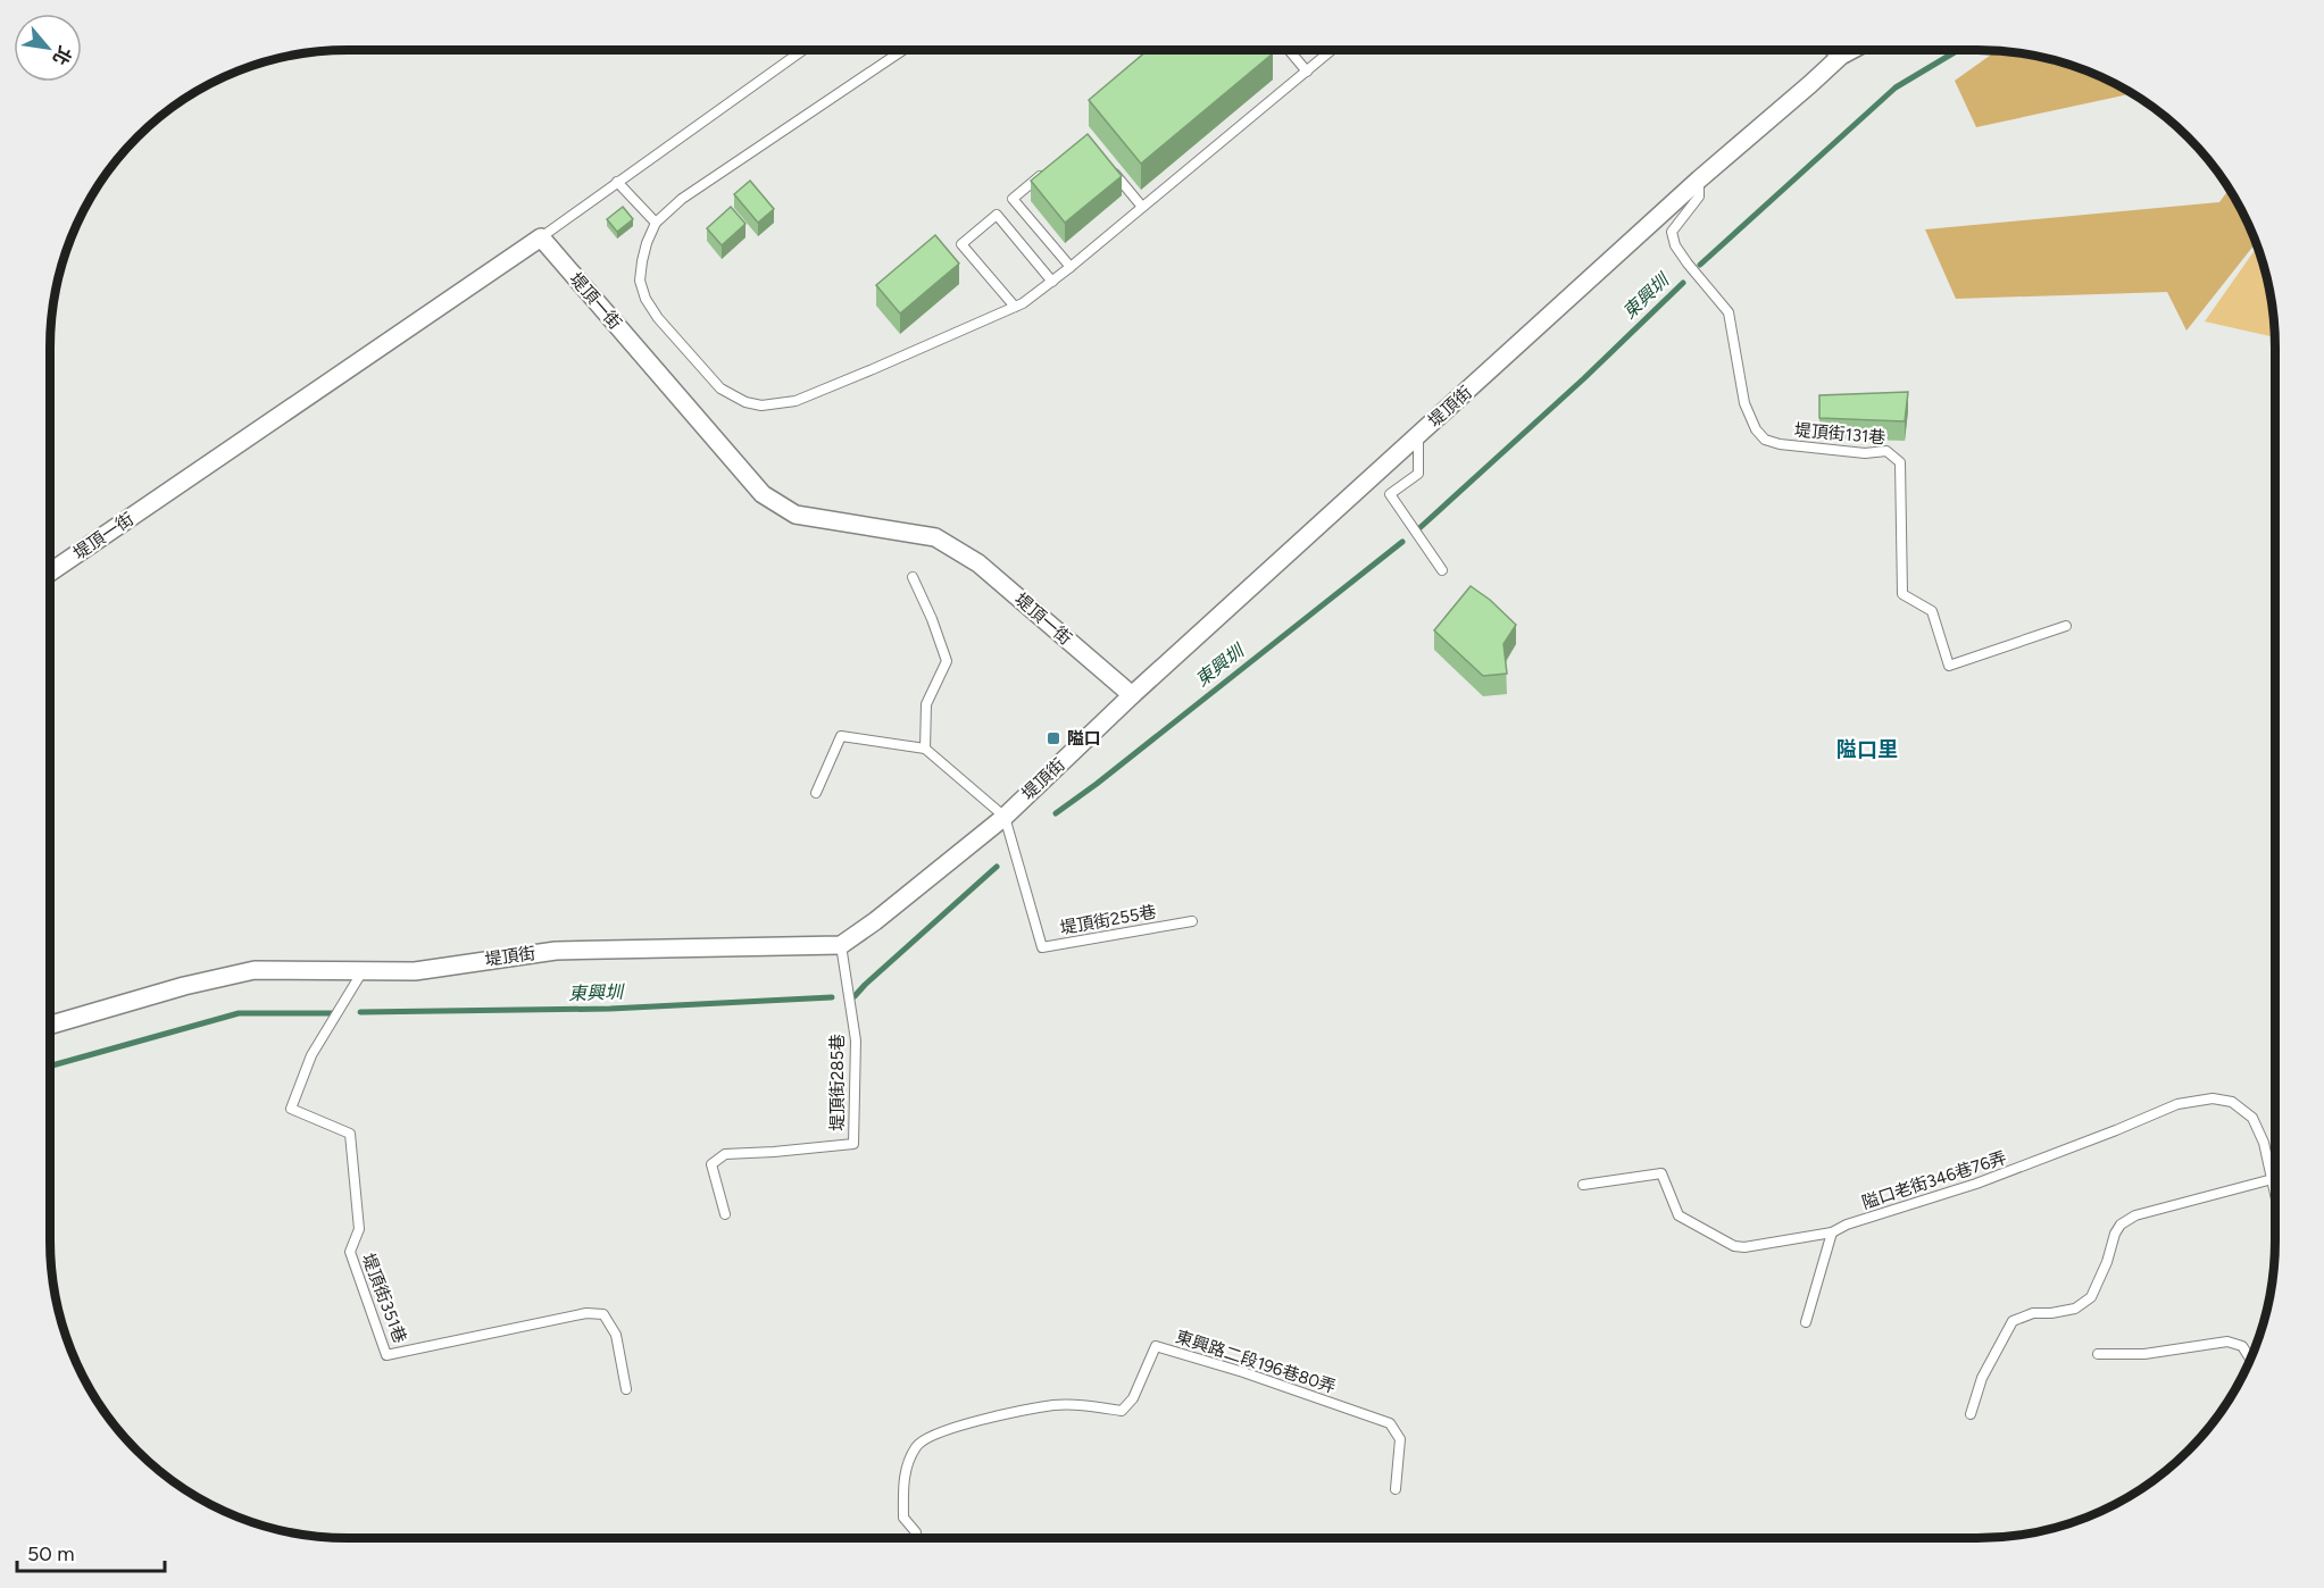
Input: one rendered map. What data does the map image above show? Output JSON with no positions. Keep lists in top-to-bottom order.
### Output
{
  "streets": {
    "street": ["堤頂一街", "堤頂街"],
    "lane": [
      "堤頂街131巷",
      "堤頂街255巷",
      "堤頂街285巷",
      "隘口老街346巷76弄",
      "堤頂街351巷",
      "東興路二段196巷80弄"
    ]
  },
  "crossings": [
    ["堤頂一街", "堤頂街"],
    ["堤頂街", "堤頂街131巷"],
    ["堤頂街", "堤頂街255巷"],
    ["堤頂街", "堤頂街285巷"],
    ["堤頂街", "堤頂街351巷"]
  ],
  "districts": ["隘口里"],
  "water": ["東興圳"],
  "places": {
    "transit": ["隘口"]
  },
  "scale_bar": "50 m",
  "north": "bottom right"
}
